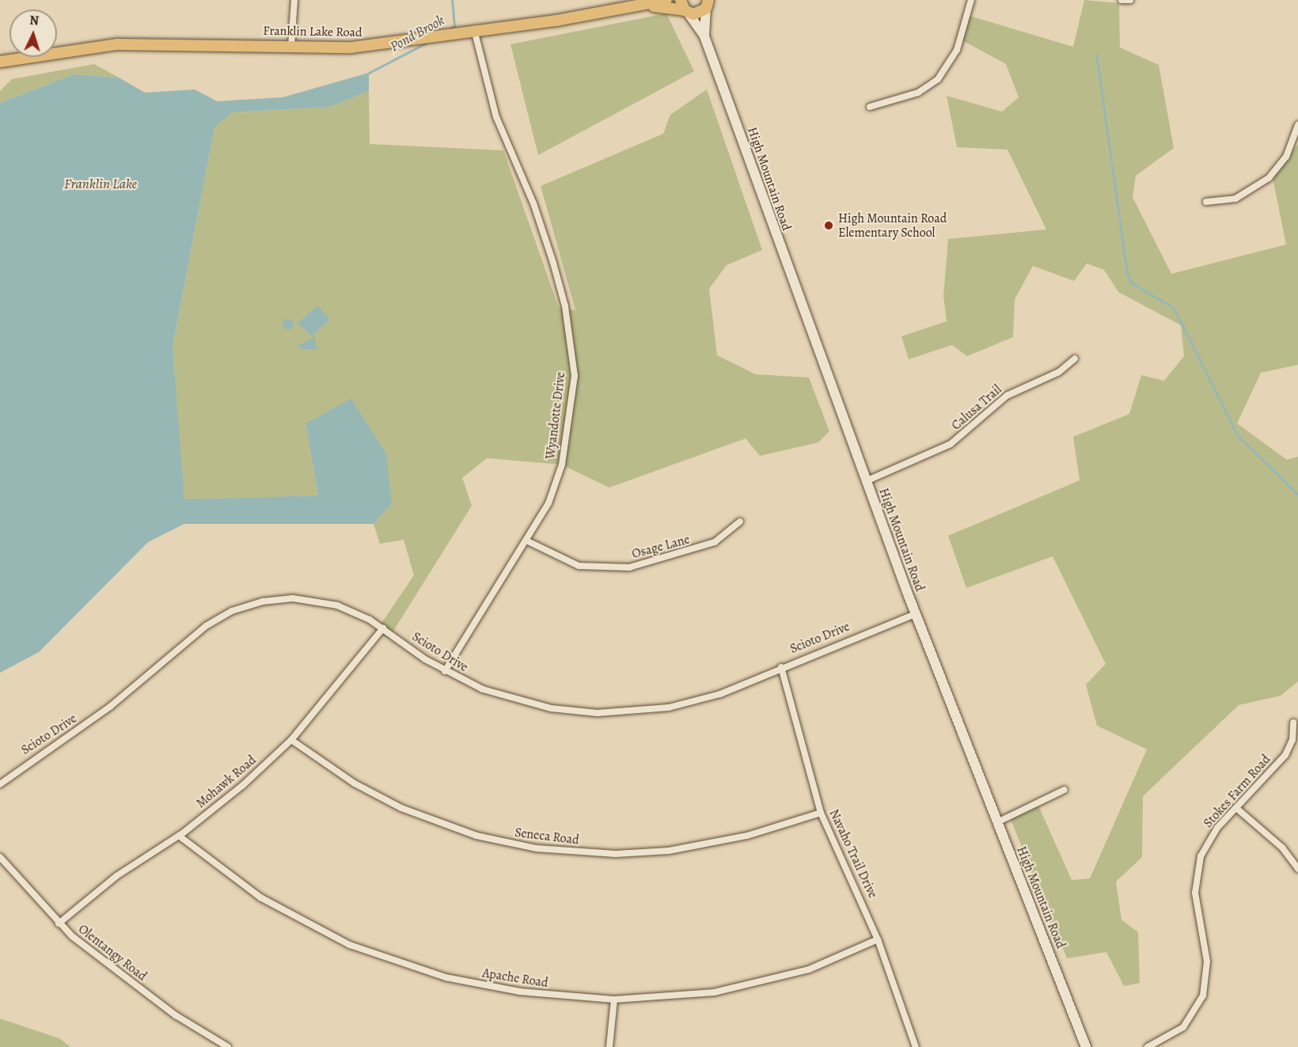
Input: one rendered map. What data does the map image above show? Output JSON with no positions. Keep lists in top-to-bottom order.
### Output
{
  "streets": {
    "main road": ["Franklin Lake Road", "High Mountain Road"],
    "street": [
      "Calusa Trail",
      "Wyandotte Drive",
      "Osage Lane",
      "Scioto Drive",
      "Mohawk Road",
      "Stokes Farm Road",
      "Seneca Road",
      "Navaho Trail Drive",
      "Olentangy Road",
      "Apache Road"
    ]
  },
  "crossings": [
    ["Franklin Lake Road", "High Mountain Road"],
    ["Franklin Lake Road", "Wyandotte Drive"],
    ["High Mountain Road", "Calusa Trail"],
    ["High Mountain Road", "Scioto Drive"],
    ["Wyandotte Drive", "Osage Lane"],
    ["Wyandotte Drive", "Scioto Drive"],
    ["Scioto Drive", "Mohawk Road"],
    ["Scioto Drive", "Navaho Trail Drive"],
    ["Mohawk Road", "Seneca Road"],
    ["Mohawk Road", "Olentangy Road"],
    ["Mohawk Road", "Apache Road"],
    ["Seneca Road", "Navaho Trail Drive"],
    ["Navaho Trail Drive", "Apache Road"]
  ],
  "water": ["Pond Brook", "Franklin Lake"],
  "places": ["High Mountain Road Elementary School"],
  "north": "top"
}
